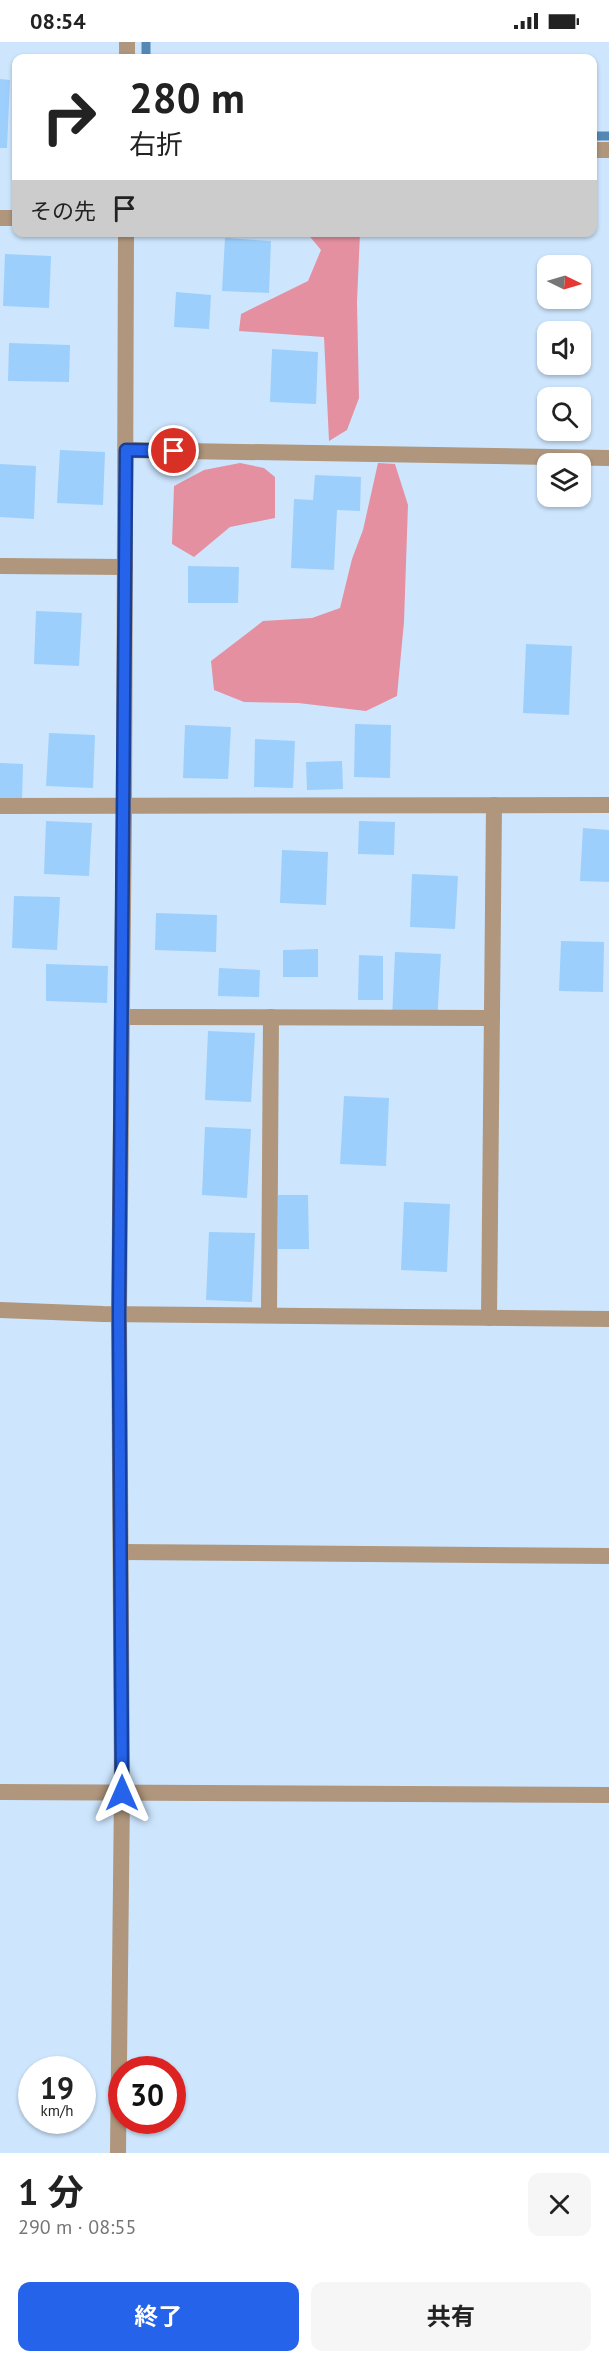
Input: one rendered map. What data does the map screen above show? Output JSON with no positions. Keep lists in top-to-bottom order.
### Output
{
  "north": "right",
  "page": {
    "status": "08:54",
    "turn": ["280 m", "右折"],
    "then": "その先",
    "speed": "19 km/h",
    "limit": "30",
    "heading": ["1 分", "290 m · 08:55"],
    "buttons": ["終了", "共有"]
  }
}
